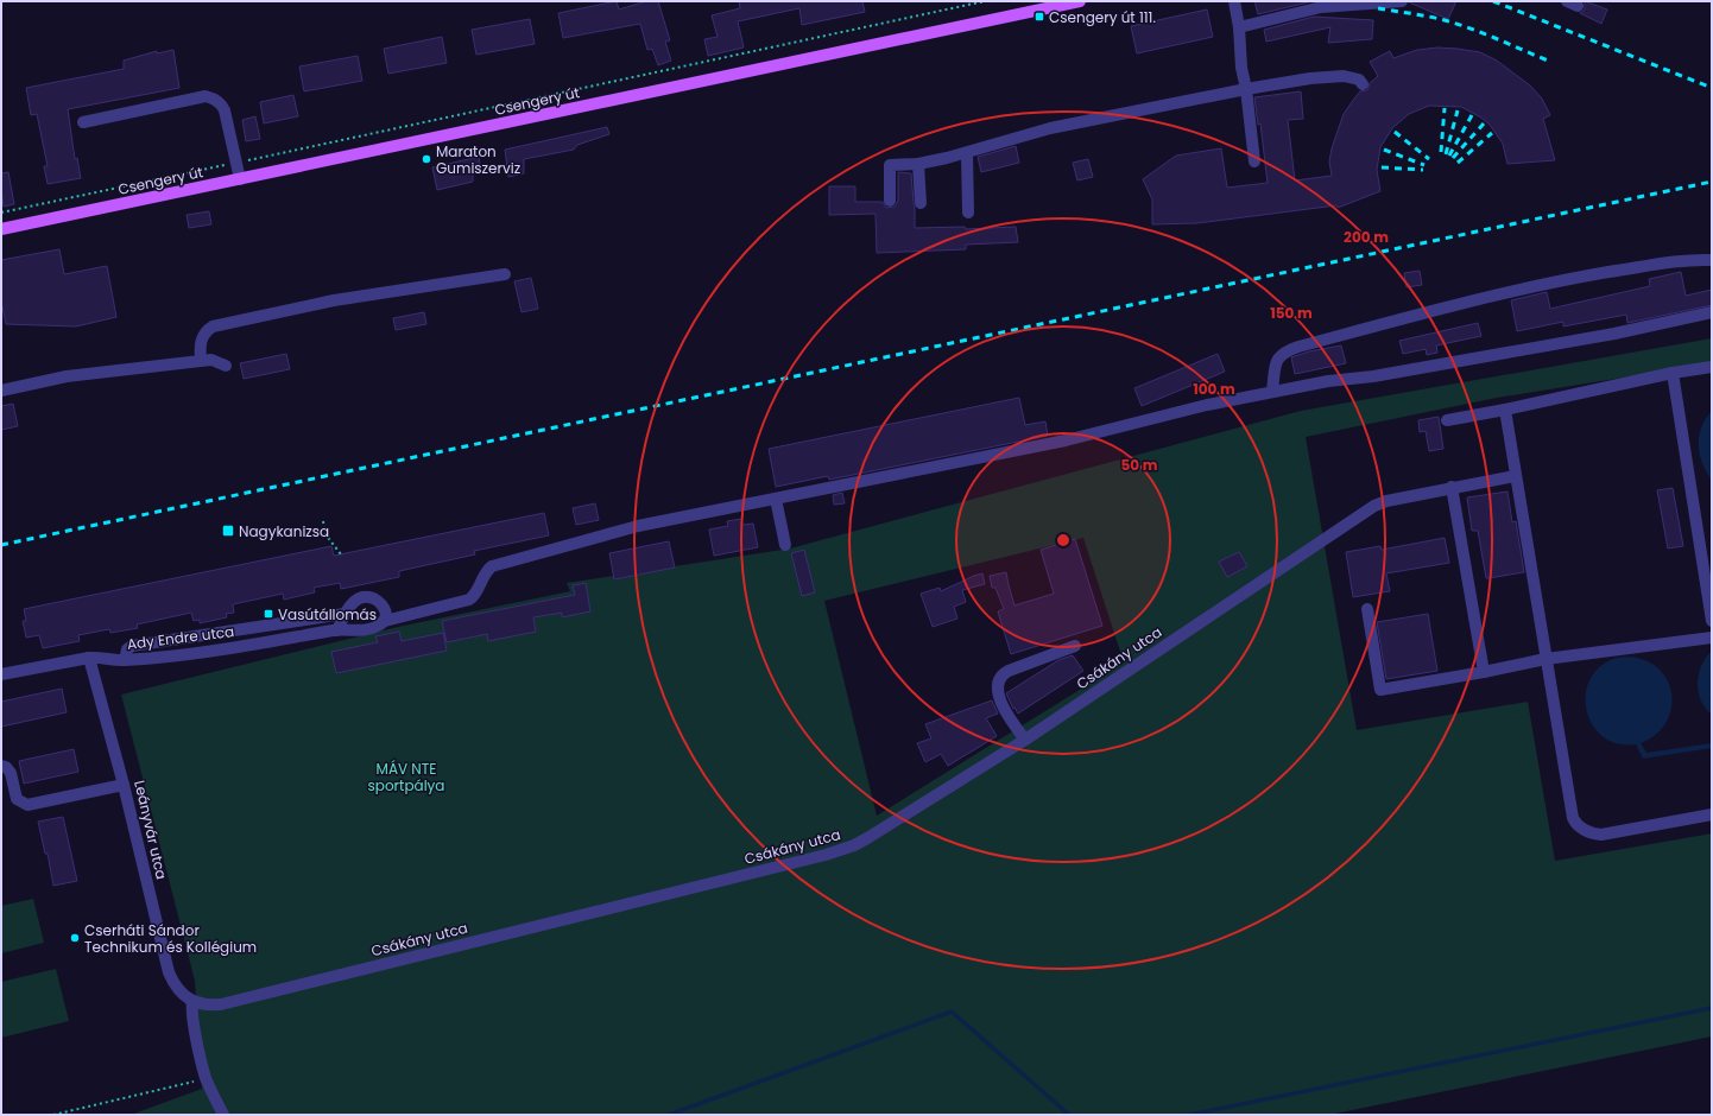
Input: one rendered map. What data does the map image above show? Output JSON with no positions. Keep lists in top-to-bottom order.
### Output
{
  "streets": {
    "main road": ["Csengery út"],
    "street": ["Ady Endre utca", "Csákány utca", "Leányvár utca"]
  },
  "crossings": [
    ["Ady Endre utca", "Leányvár utca"],
    ["Csákány utca", "Leányvár utca"]
  ],
  "parks": ["MÁV NTE sportpálya"],
  "places": {
    "transit": ["Csengery út 111.", "Nagykanizsa", "Vasútállomás"],
    "other": ["Maraton Gumiszerviz", "Cserháti Sándor Technikum és Kollégium"]
  },
  "rings": [
    "200 m",
    "150 m",
    "100 m",
    "50 m"
  ]
}
